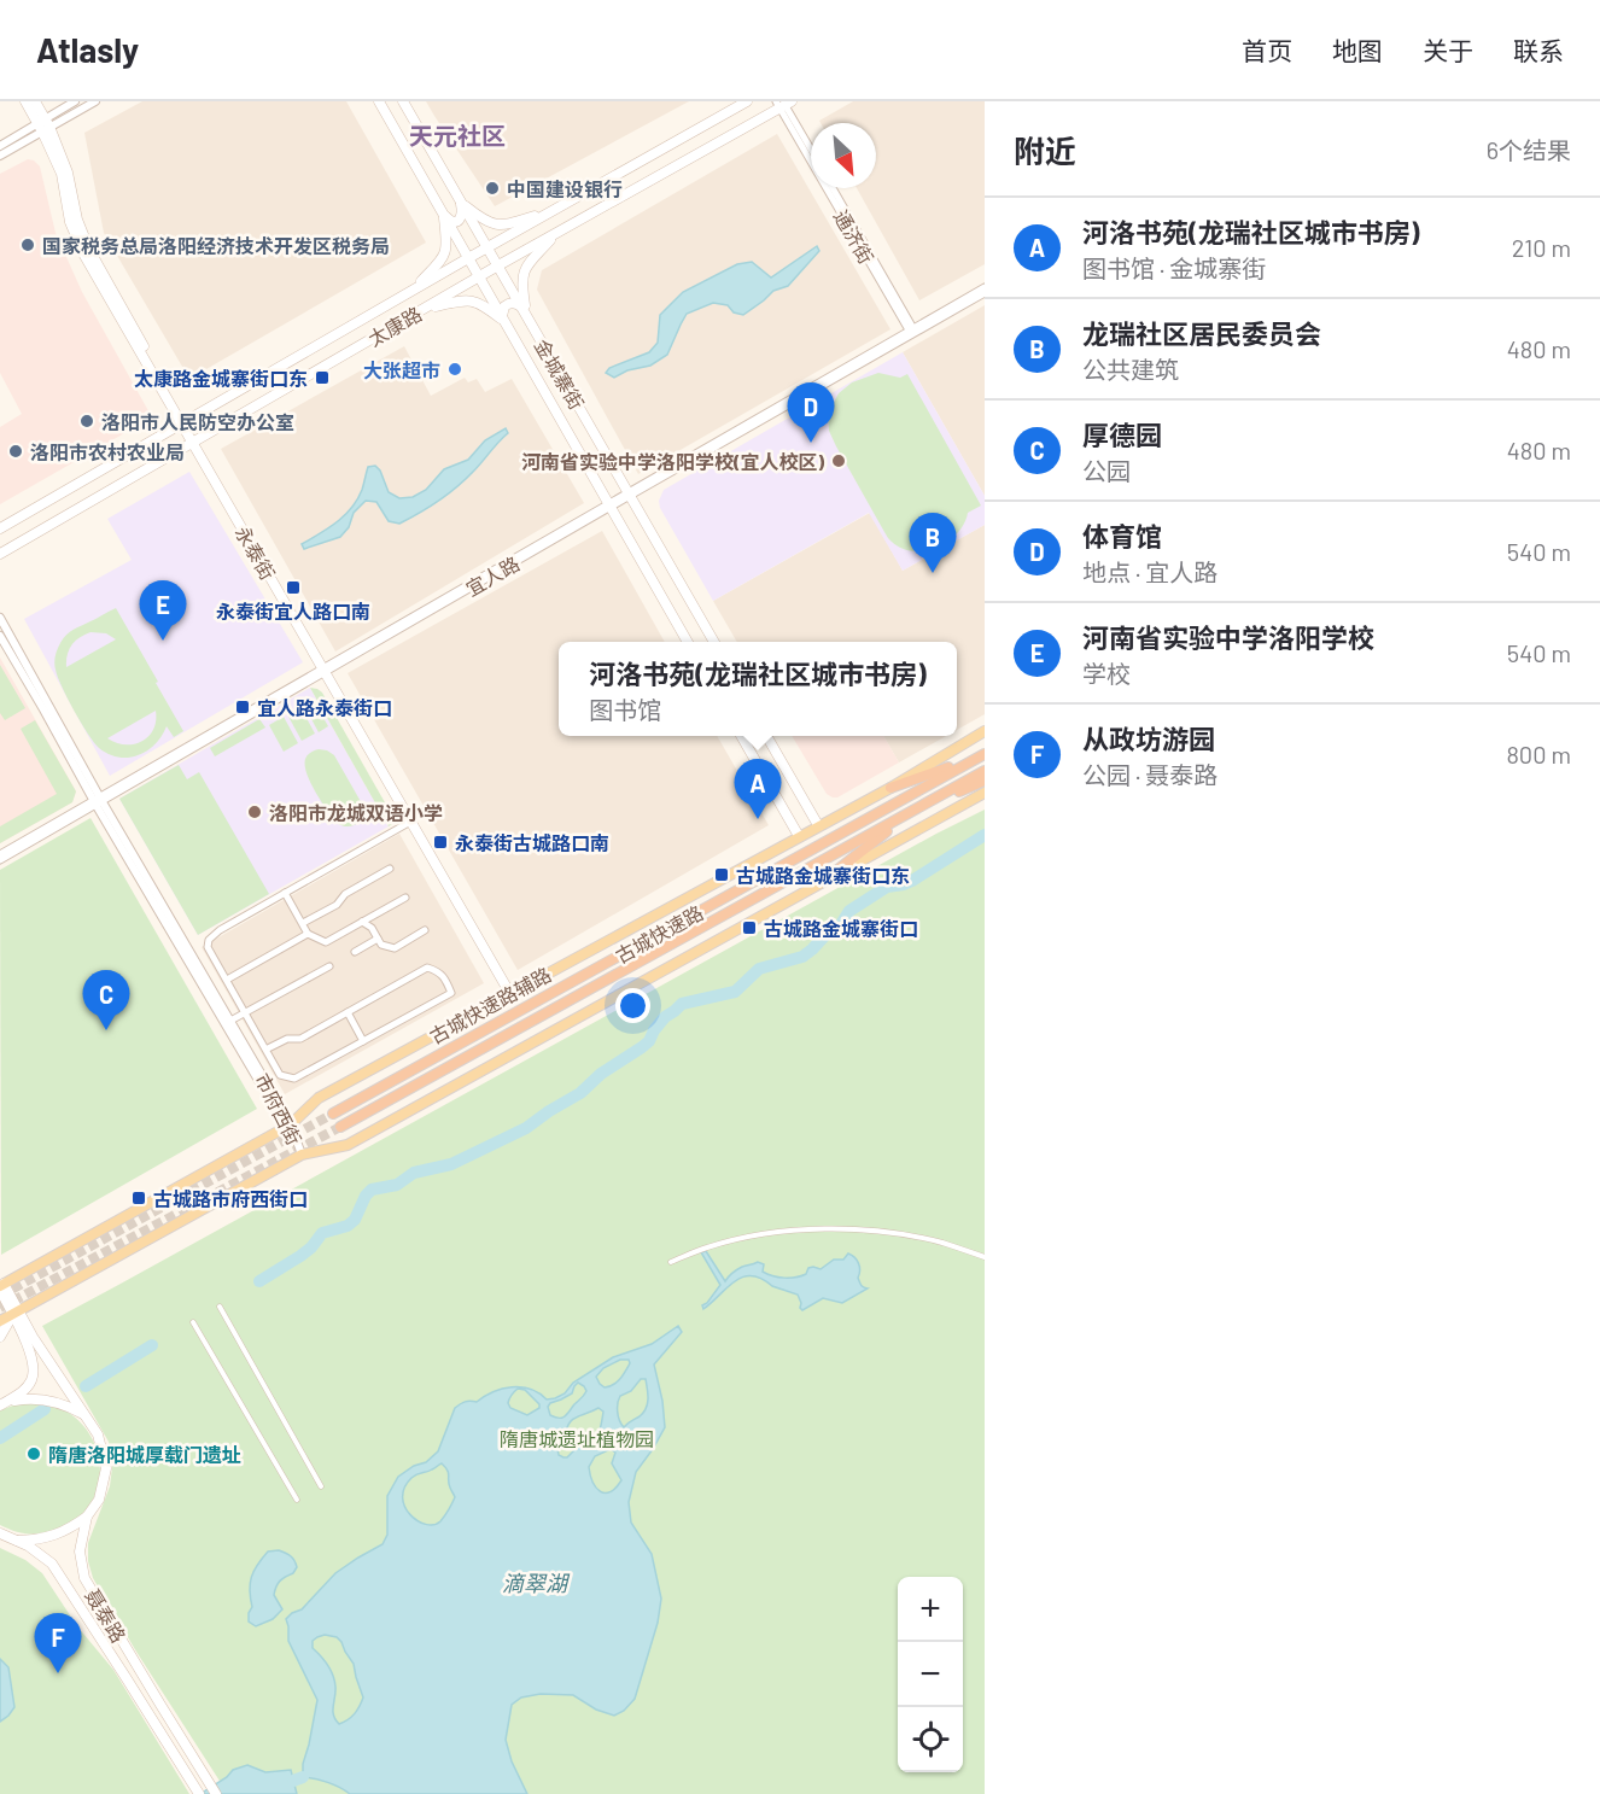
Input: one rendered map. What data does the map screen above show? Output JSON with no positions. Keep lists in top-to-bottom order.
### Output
{
  "streets": {
    "highway": ["古城快速路"],
    "main road": [
      "太康路",
      "金城寨街",
      "永泰街",
      "古城快速路辅路",
      "聂泰路"
    ],
    "street": ["通济街", "宜人路", "市府西街"]
  },
  "crossings": [
    ["通济街", "太康路"],
    ["通济街", "宜人路"],
    ["太康路", "金城寨街"],
    ["太康路", "永泰街"],
    ["金城寨街", "宜人路"],
    ["永泰街", "宜人路"],
    ["永泰街", "古城快速路辅路"],
    ["宜人路", "市府西街"],
    ["古城快速路辅路", "市府西街"]
  ],
  "districts": ["天元社区"],
  "water": ["滴翠湖"],
  "parks": ["隋唐城遗址植物园"],
  "places": {
    "other": [
      "中国建设银行",
      "国家税务总局洛阳经济技术开发区税务局",
      "大张超市",
      "洛阳市人民防空办公室",
      "洛阳市农村农业局",
      "河南省实验中学洛阳学校(宜人校区)",
      "洛阳市龙城双语小学",
      "隋唐洛阳城厚载门遗址"
    ],
    "transit": [
      "太康路金城寨街口东",
      "永泰街宜人路口南",
      "宜人路永泰街口",
      "永泰街古城路口南",
      "古城路金城寨街口东",
      "古城路金城寨街口",
      "古城路市府西街口"
    ]
  },
  "north": "bottom right",
  "page": {
    "header": "Atlasly",
    "nav": [
      "首页",
      "地图",
      "关于",
      "联系"
    ],
    "heading": ["附近", "6个结果"],
    "list": [
      {
        "mark": "A",
        "name": "河洛书苑(龙瑞社区城市书房)",
        "note": "图书馆 · 金城寨街",
        "value": "210 m"
      },
      {
        "mark": "B",
        "name": "龙瑞社区居民委员会",
        "note": "公共建筑",
        "value": "480 m"
      },
      {
        "mark": "C",
        "name": "厚德园",
        "note": "公园",
        "value": "480 m"
      },
      {
        "mark": "D",
        "name": "体育馆",
        "note": "地点 · 宜人路",
        "value": "540 m"
      },
      {
        "mark": "E",
        "name": "河南省实验中学洛阳学校",
        "note": "学校",
        "value": "540 m"
      },
      {
        "mark": "F",
        "name": "从政坊游园",
        "note": "公园 · 聂泰路",
        "value": "800 m"
      }
    ],
    "pins": [
      "D",
      "B",
      "E",
      "A",
      "C",
      "F"
    ],
    "popup": ["河洛书苑(龙瑞社区城市书房)", "图书馆"],
    "map_buttons": ["+", "−"]
  }
}
